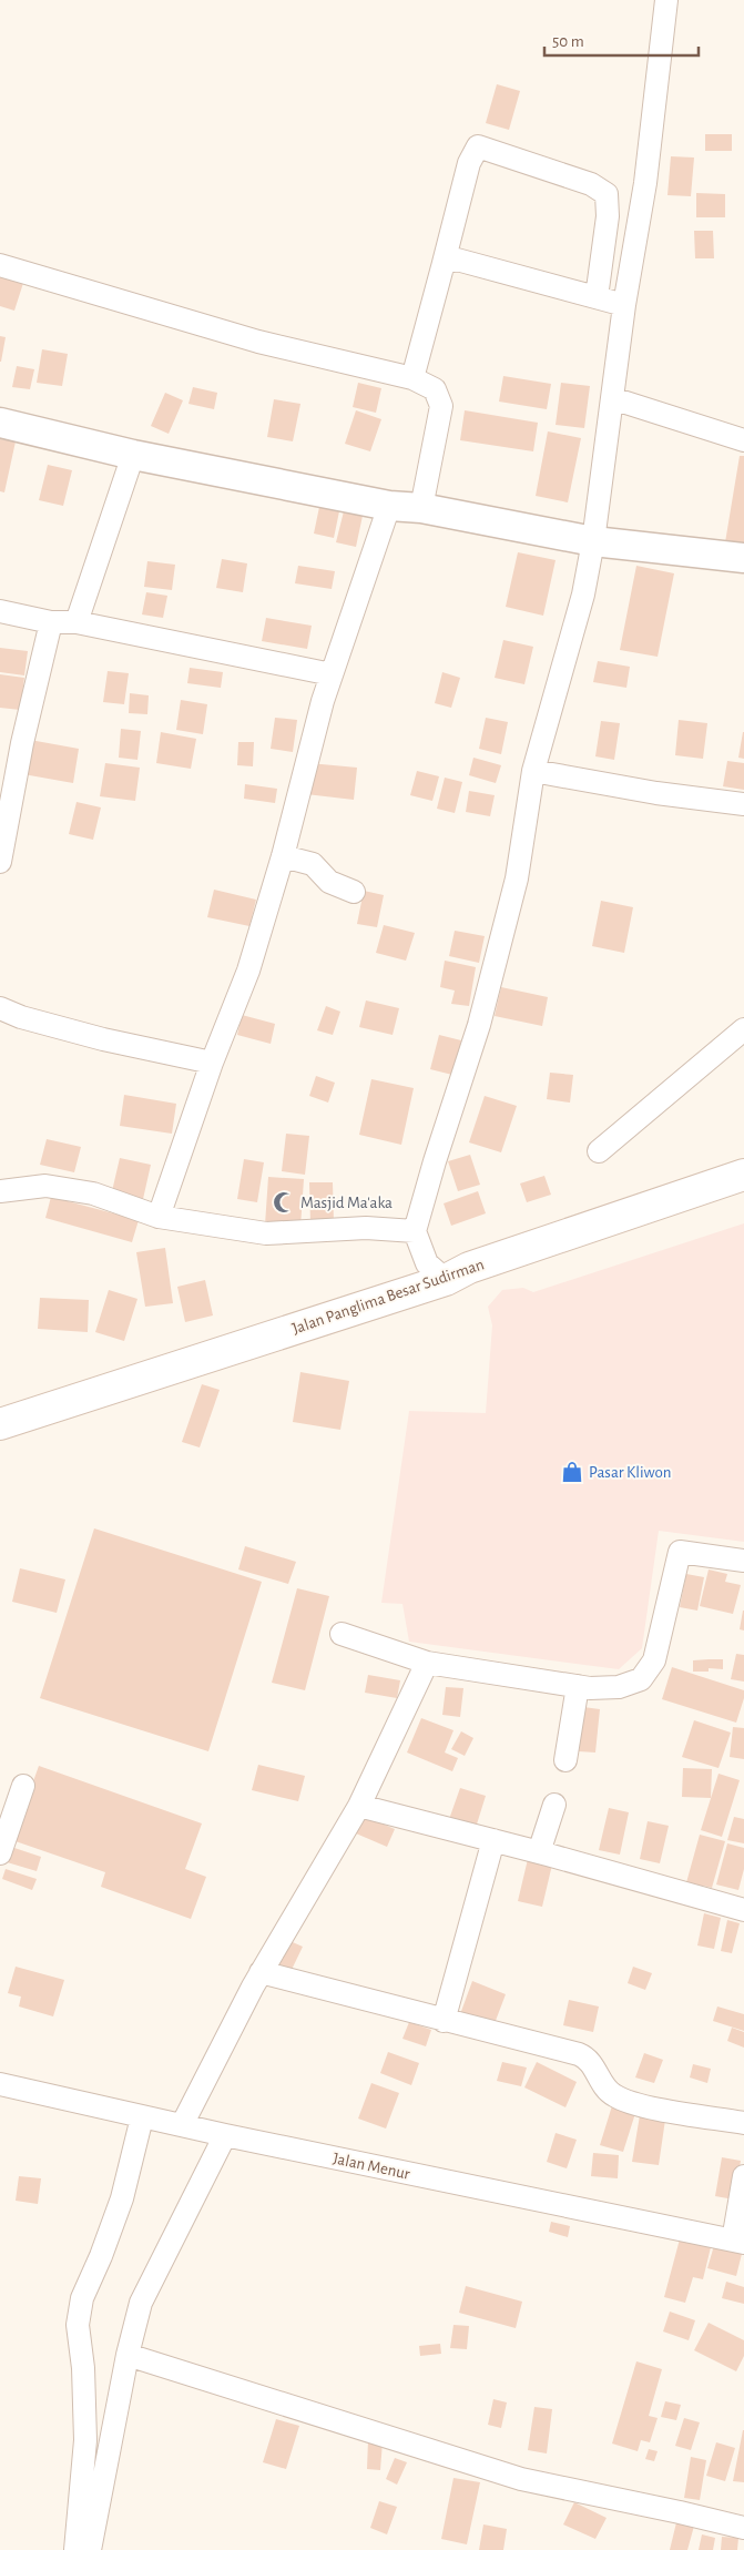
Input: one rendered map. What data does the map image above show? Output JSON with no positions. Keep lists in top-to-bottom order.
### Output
{
  "streets": {
    "main road": ["Jalan Panglima Besar Sudirman"],
    "street": ["Jalan Menur"]
  },
  "places": {
    "mosque": ["Masjid Ma'aka"],
    "shop": ["Pasar Kliwon"]
  },
  "scale_bar": "50 m"
}
